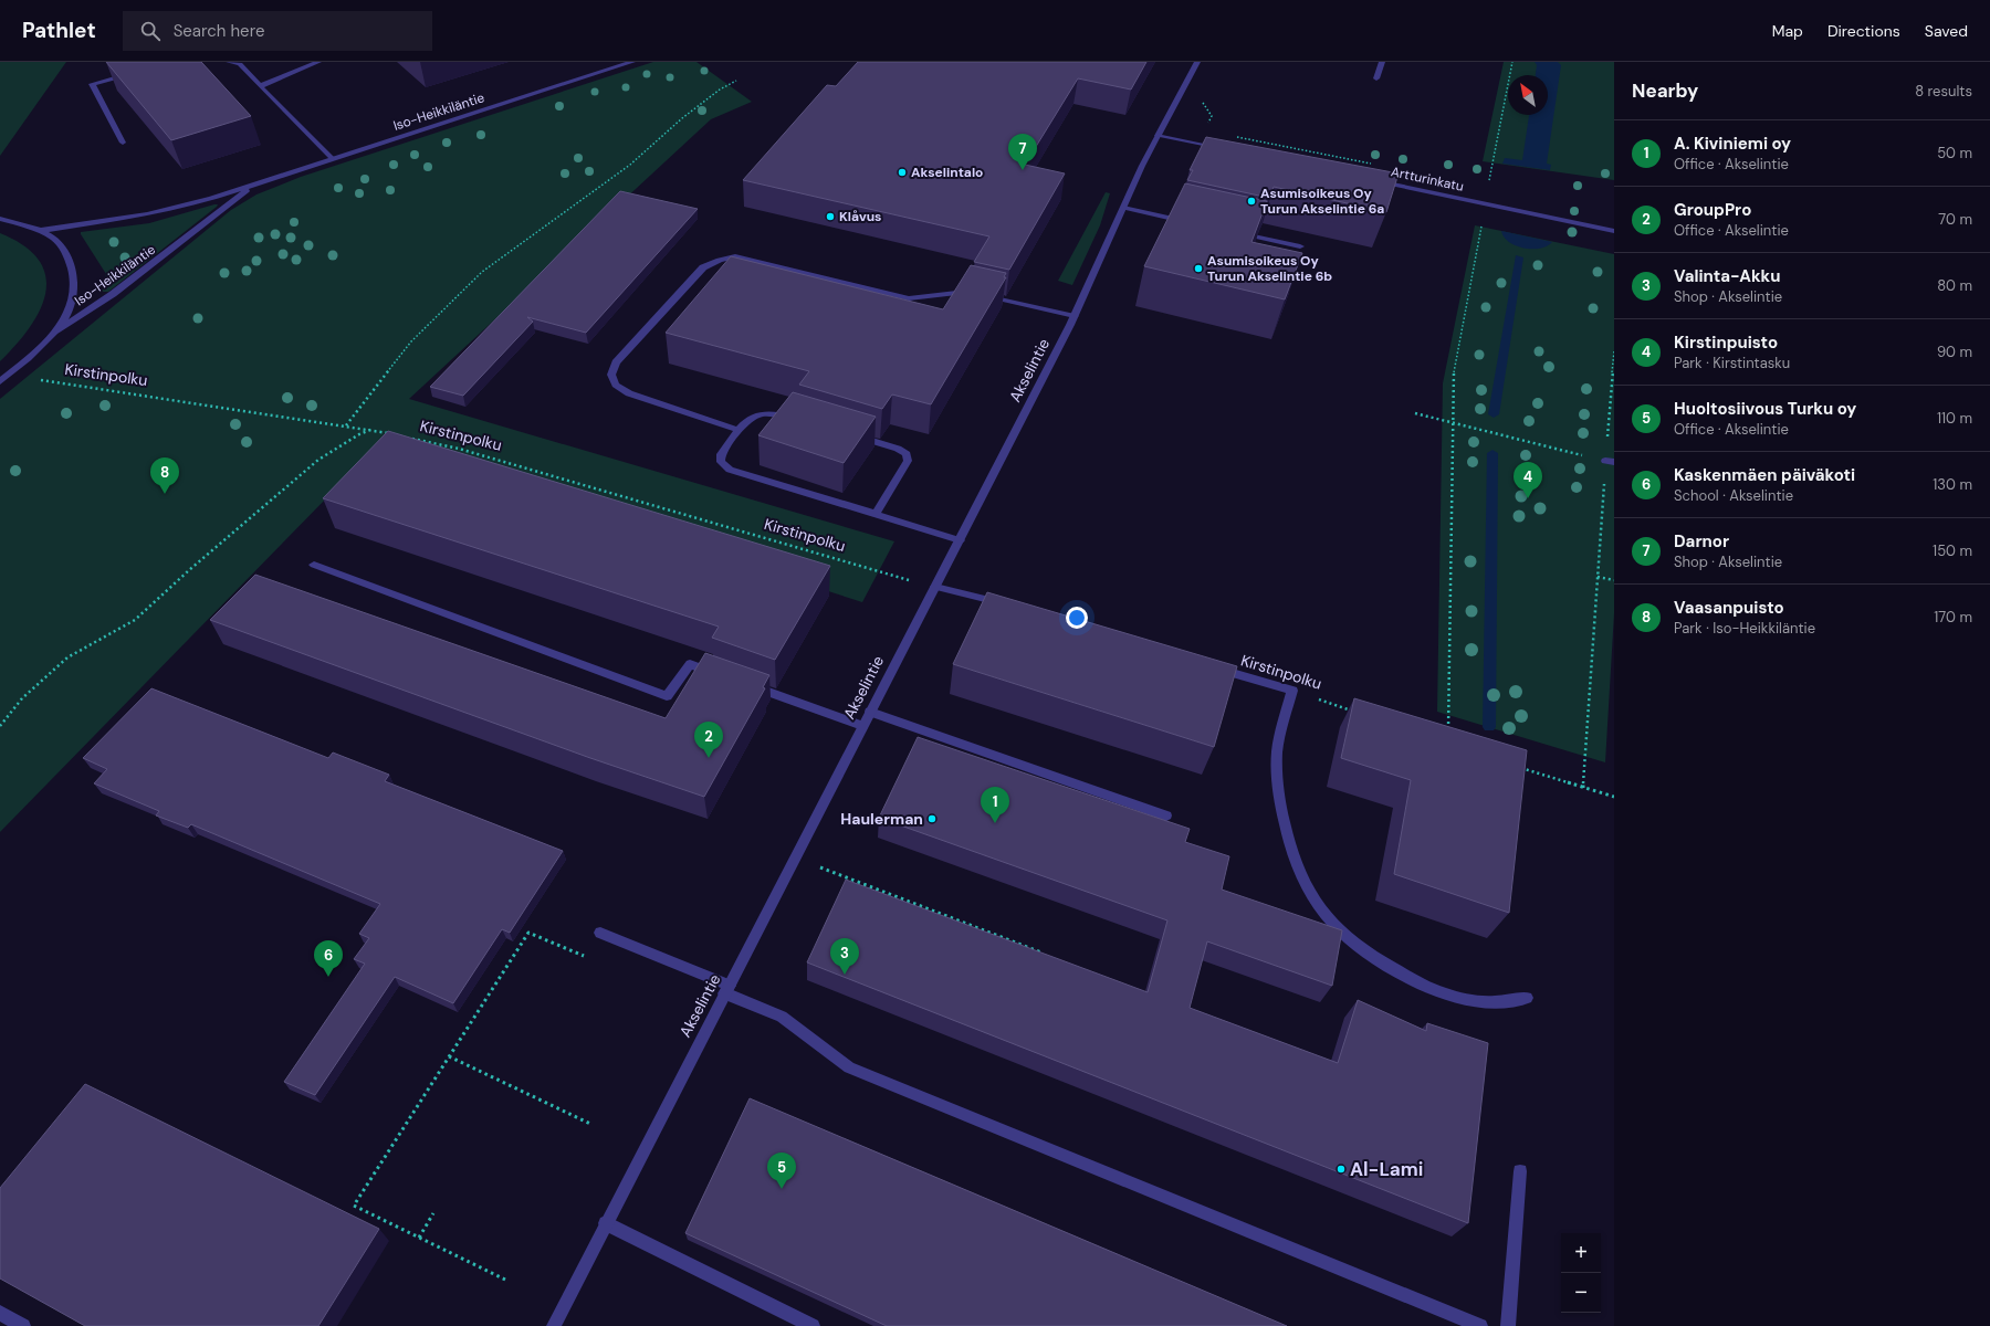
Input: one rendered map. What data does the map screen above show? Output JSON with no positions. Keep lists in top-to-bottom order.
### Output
{
  "streets": {
    "street": [
      "Iso-Heikkiläntie",
      "Artturinkatu",
      "Akselintie",
      "Kirstinpolku"
    ]
  },
  "places": [
    "Akselintalo",
    "Asumisoikeus Oy Turun Akselintie 6a",
    "Klåvus",
    "Asumisoikeus Oy Turun Akselintie 6b",
    "Haulerman",
    "Al-Lami"
  ],
  "north": "top left",
  "page": {
    "header": "Pathlet",
    "search": "Search here",
    "nav": ["Map", "Directions", "Saved"],
    "heading": ["Nearby", "8 results"],
    "list": [
      {
        "mark": "1",
        "name": "A. Kiviniemi oy",
        "note": "Office · Akselintie",
        "value": "50 m"
      },
      {
        "mark": "2",
        "name": "GroupPro",
        "note": "Office · Akselintie",
        "value": "70 m"
      },
      {
        "mark": "3",
        "name": "Valinta-Akku",
        "note": "Shop · Akselintie",
        "value": "80 m"
      },
      {
        "mark": "4",
        "name": "Kirstinpuisto",
        "note": "Park · Kirstintasku",
        "value": "90 m"
      },
      {
        "mark": "5",
        "name": "Huoltosiivous Turku oy",
        "note": "Office · Akselintie",
        "value": "110 m"
      },
      {
        "mark": "6",
        "name": "Kaskenmäen päiväkoti",
        "note": "School · Akselintie",
        "value": "130 m"
      },
      {
        "mark": "7",
        "name": "Darnor",
        "note": "Shop · Akselintie",
        "value": "150 m"
      },
      {
        "mark": "8",
        "name": "Vaasanpuisto",
        "note": "Park · Iso-Heikkiläntie",
        "value": "170 m"
      }
    ],
    "pins": [
      "7",
      "8",
      "4",
      "2",
      "1",
      "3",
      "6",
      "5"
    ],
    "map_buttons": ["+", "−"]
  }
}
